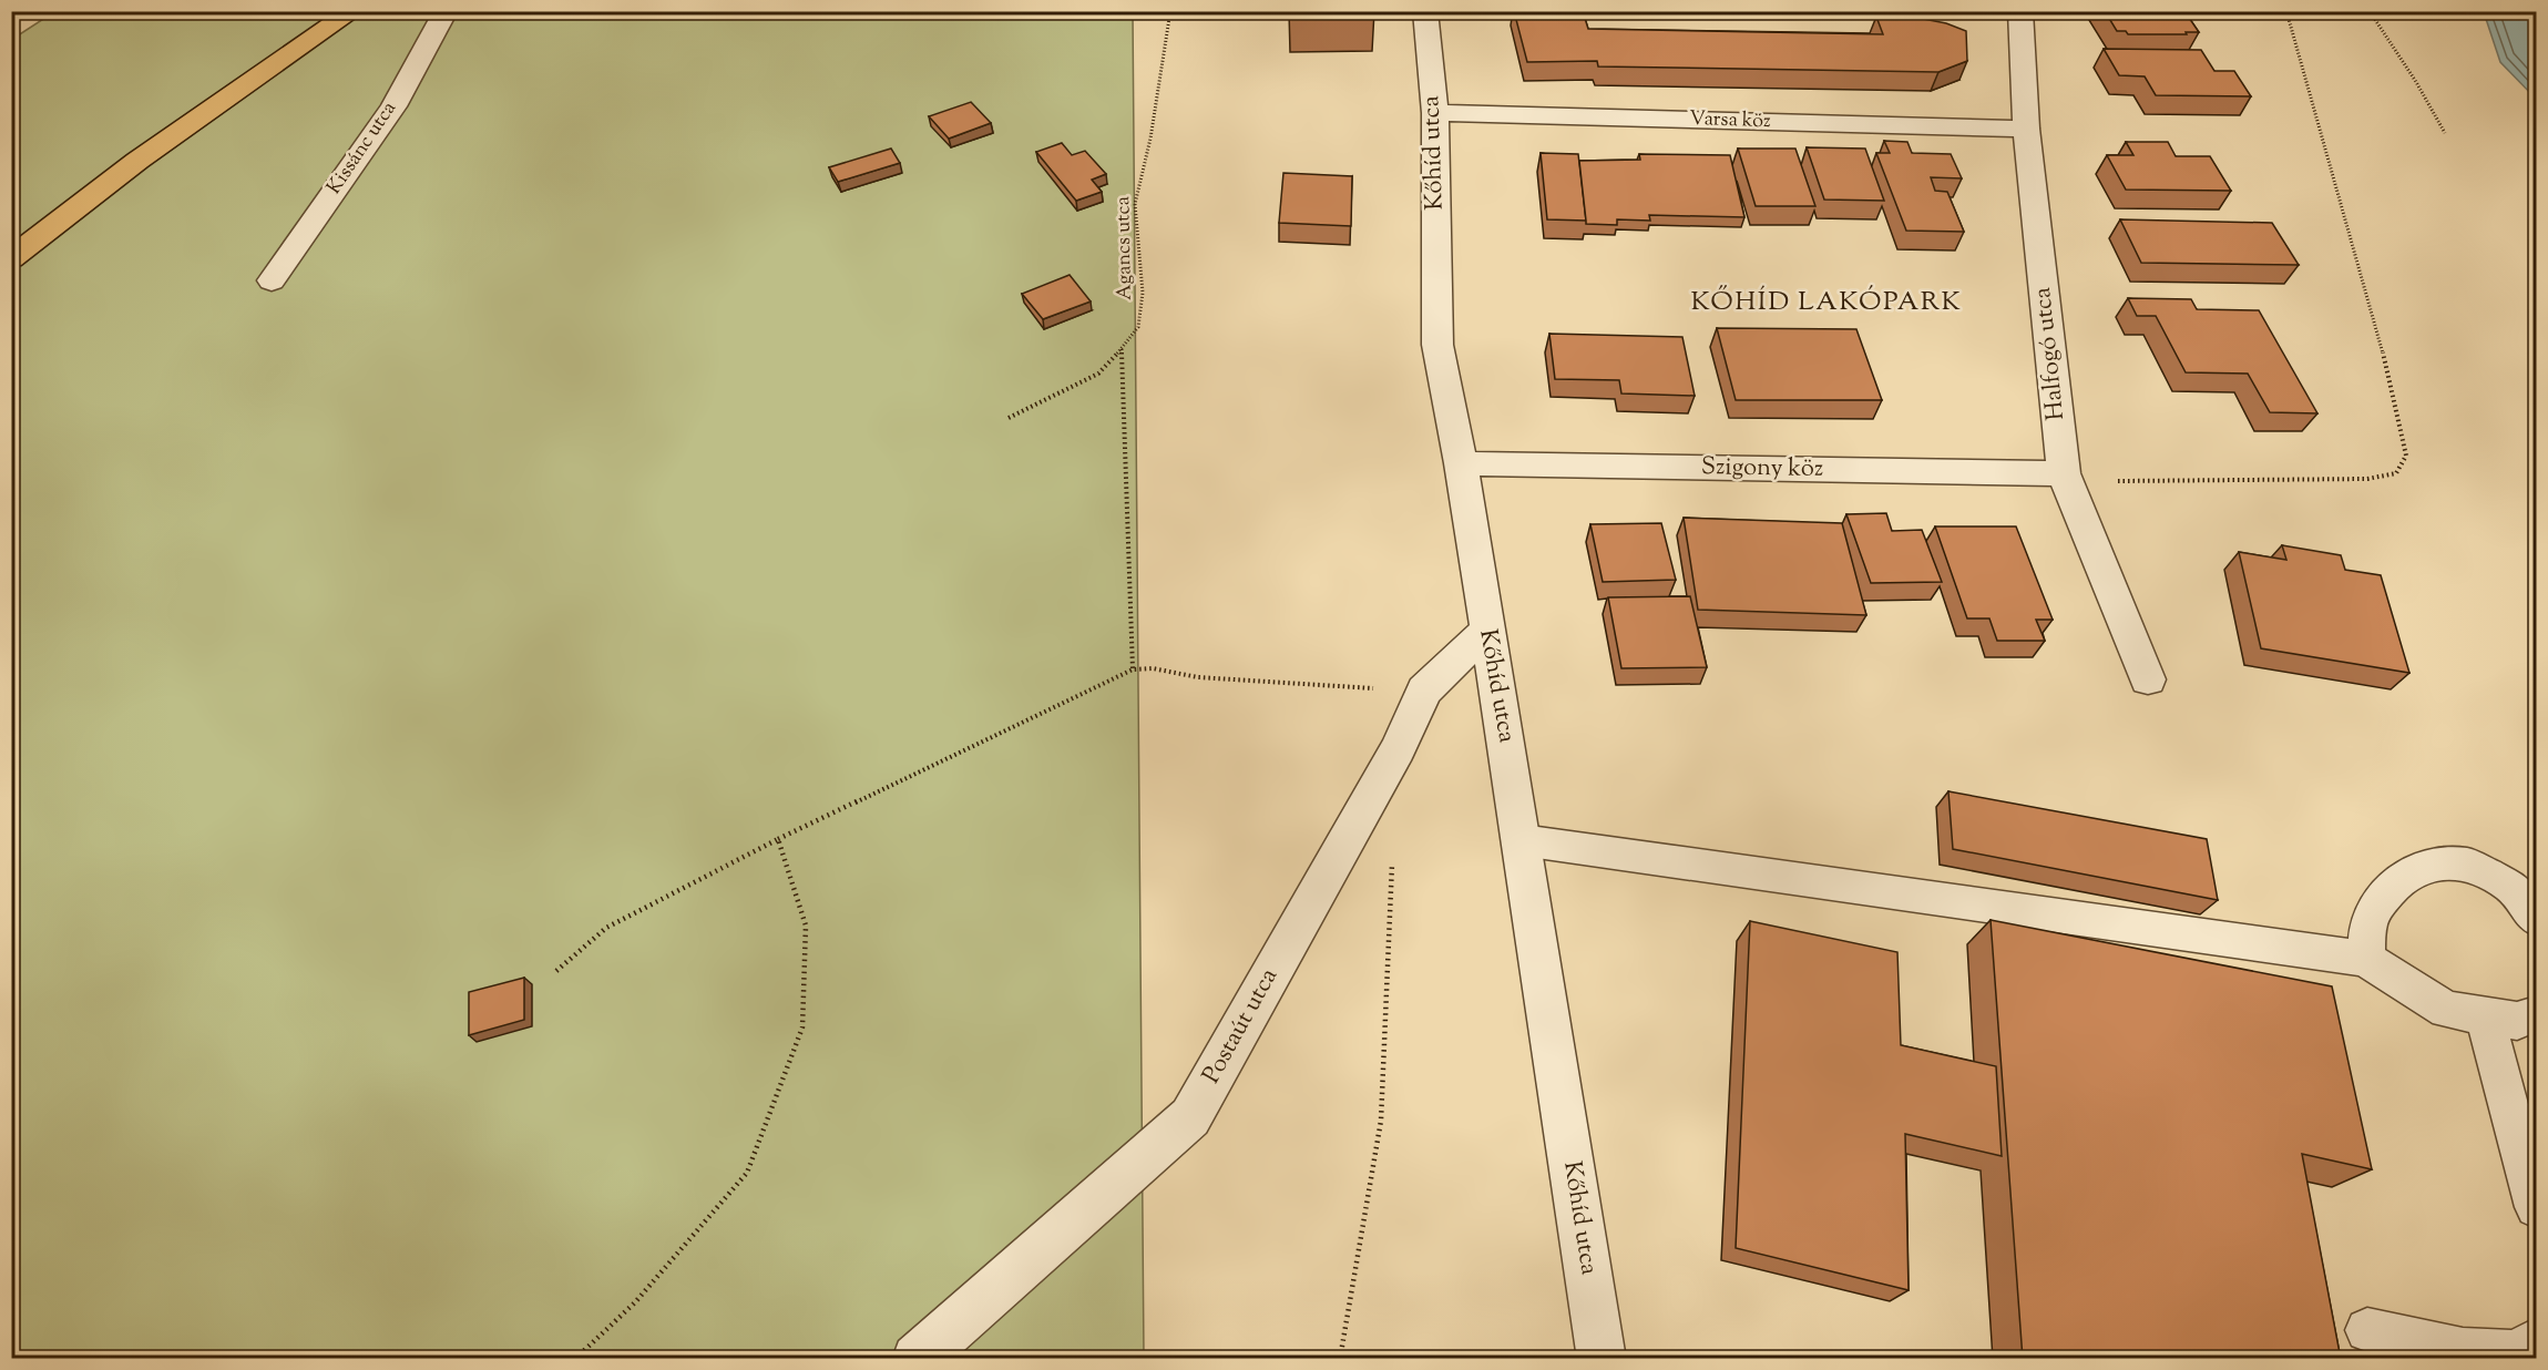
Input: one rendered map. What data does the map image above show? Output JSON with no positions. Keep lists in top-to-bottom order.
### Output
{
  "streets": {
    "street": [
      "Varsa köz",
      "Kissánc utca",
      "Kőhíd utca",
      "Halfogó utca",
      "Szigony köz",
      "Postaút utca"
    ],
    "path": ["Agancs utca"]
  },
  "crossings": [
    ["Varsa köz", "Kőhíd utca"],
    ["Varsa köz", "Halfogó utca"],
    ["Kőhíd utca", "Szigony köz"],
    ["Kőhíd utca", "Postaút utca"],
    ["Halfogó utca", "Szigony köz"]
  ],
  "districts": ["KŐHÍD LAKÓPARK"]
}
